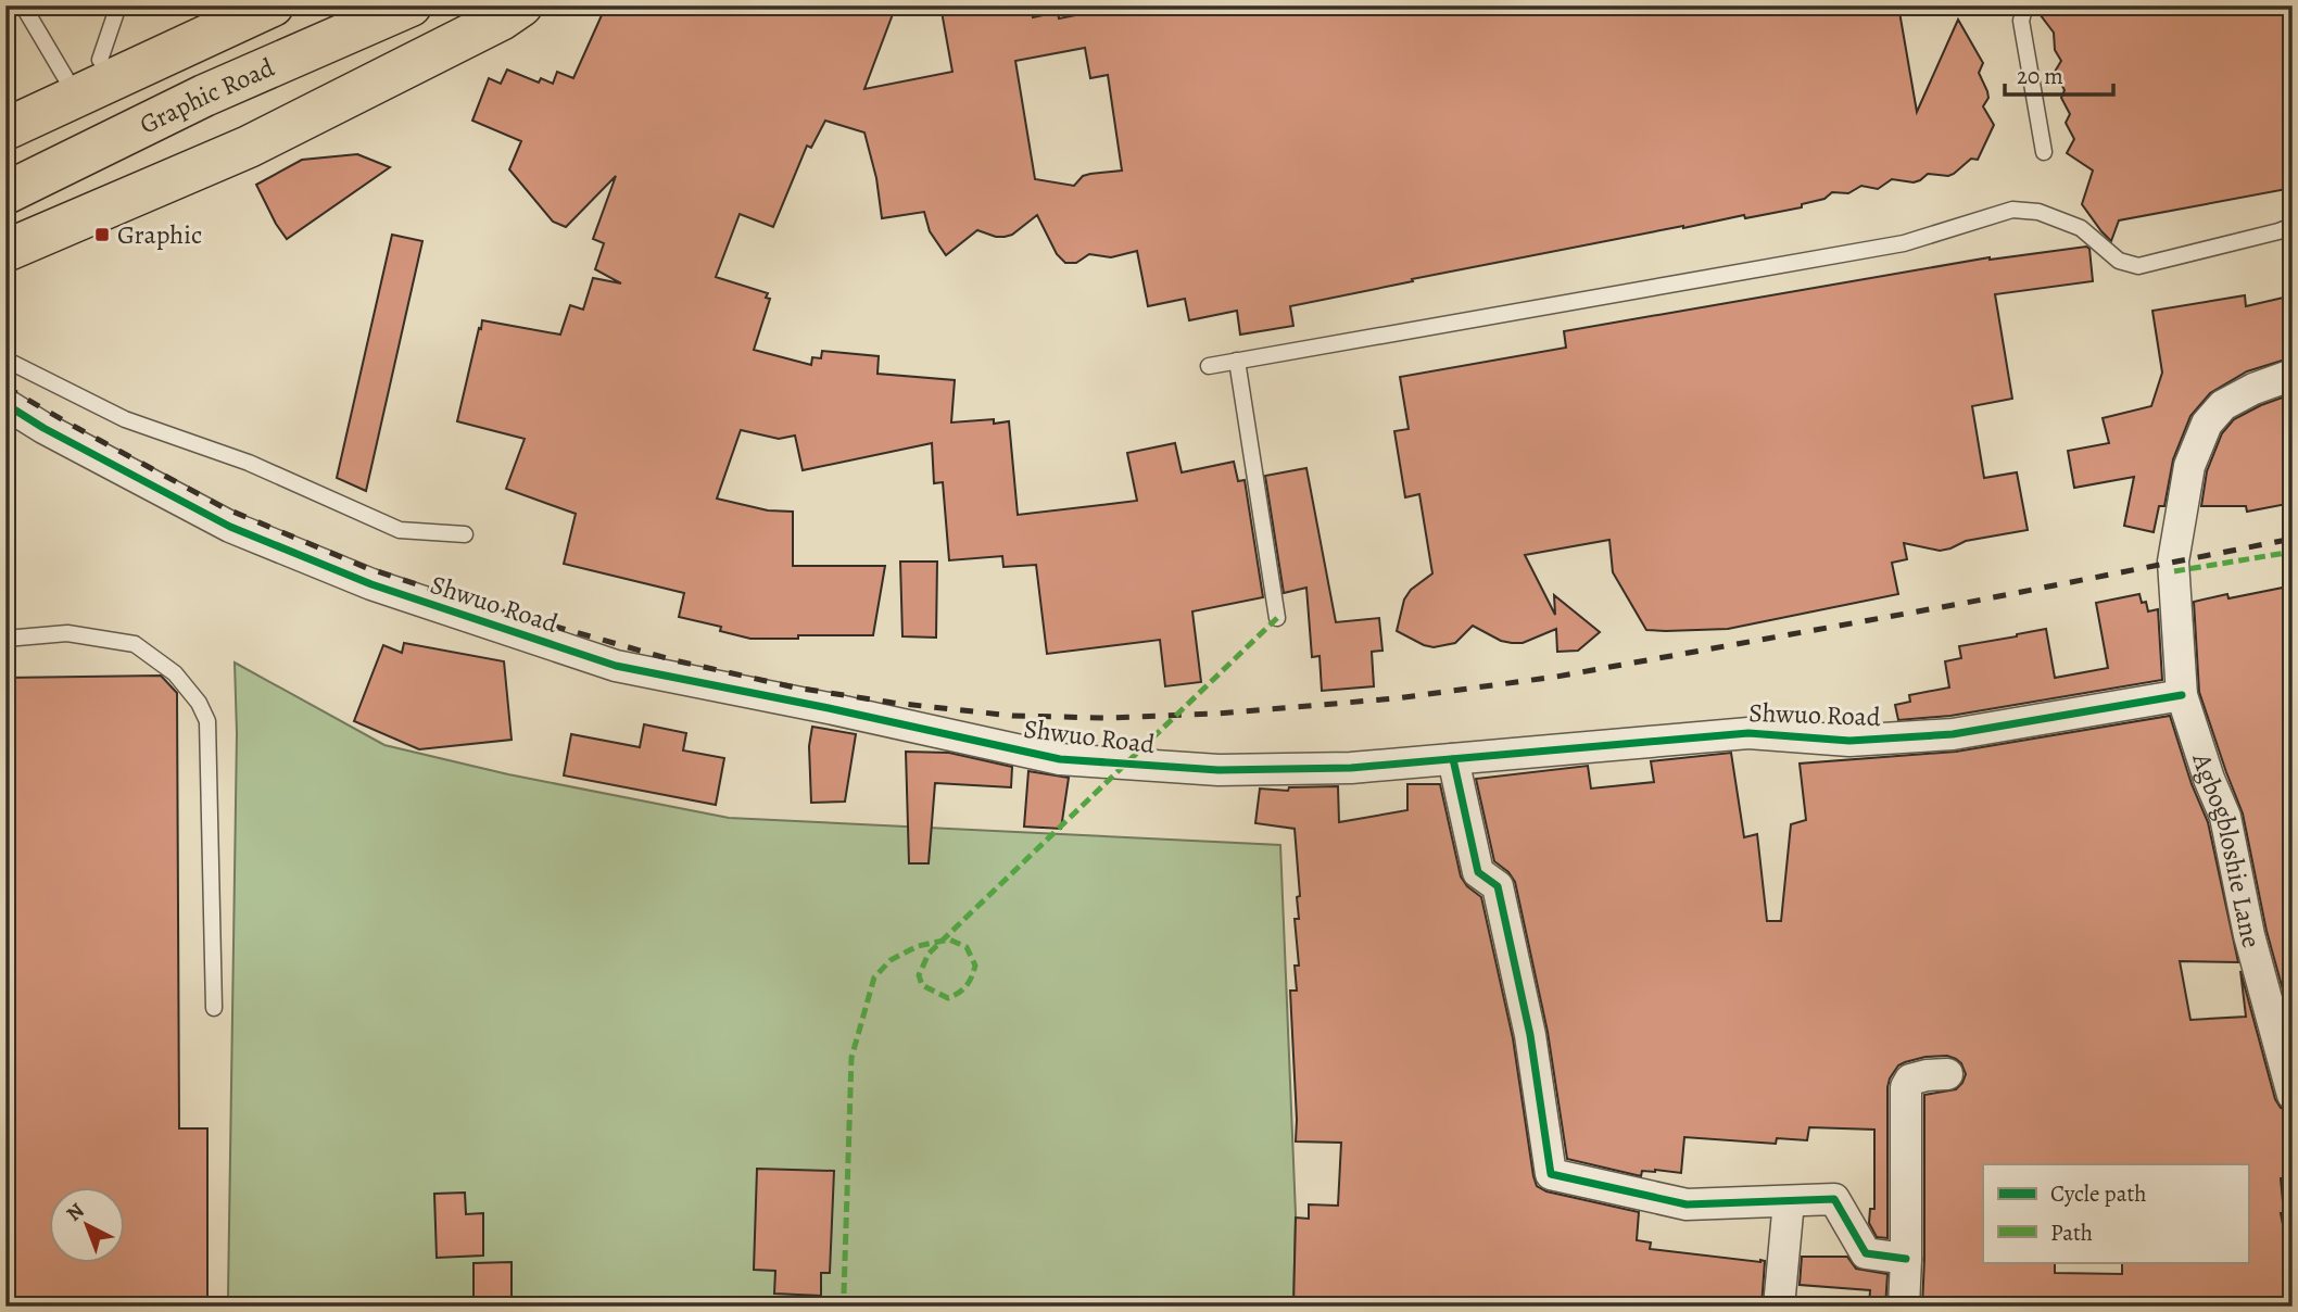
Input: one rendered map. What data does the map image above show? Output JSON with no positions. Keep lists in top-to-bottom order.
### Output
{
  "streets": {
    "main road": ["Graphic Road"],
    "street": ["Shwuo Road", "Agbogbloshie Lane"]
  },
  "crossings": [
    ["Shwuo Road", "Agbogbloshie Lane"]
  ],
  "places": {
    "transit": ["Graphic"]
  },
  "legend": ["Cycle path", "Path"],
  "scale_bar": "20 m",
  "north": "top left"
}
